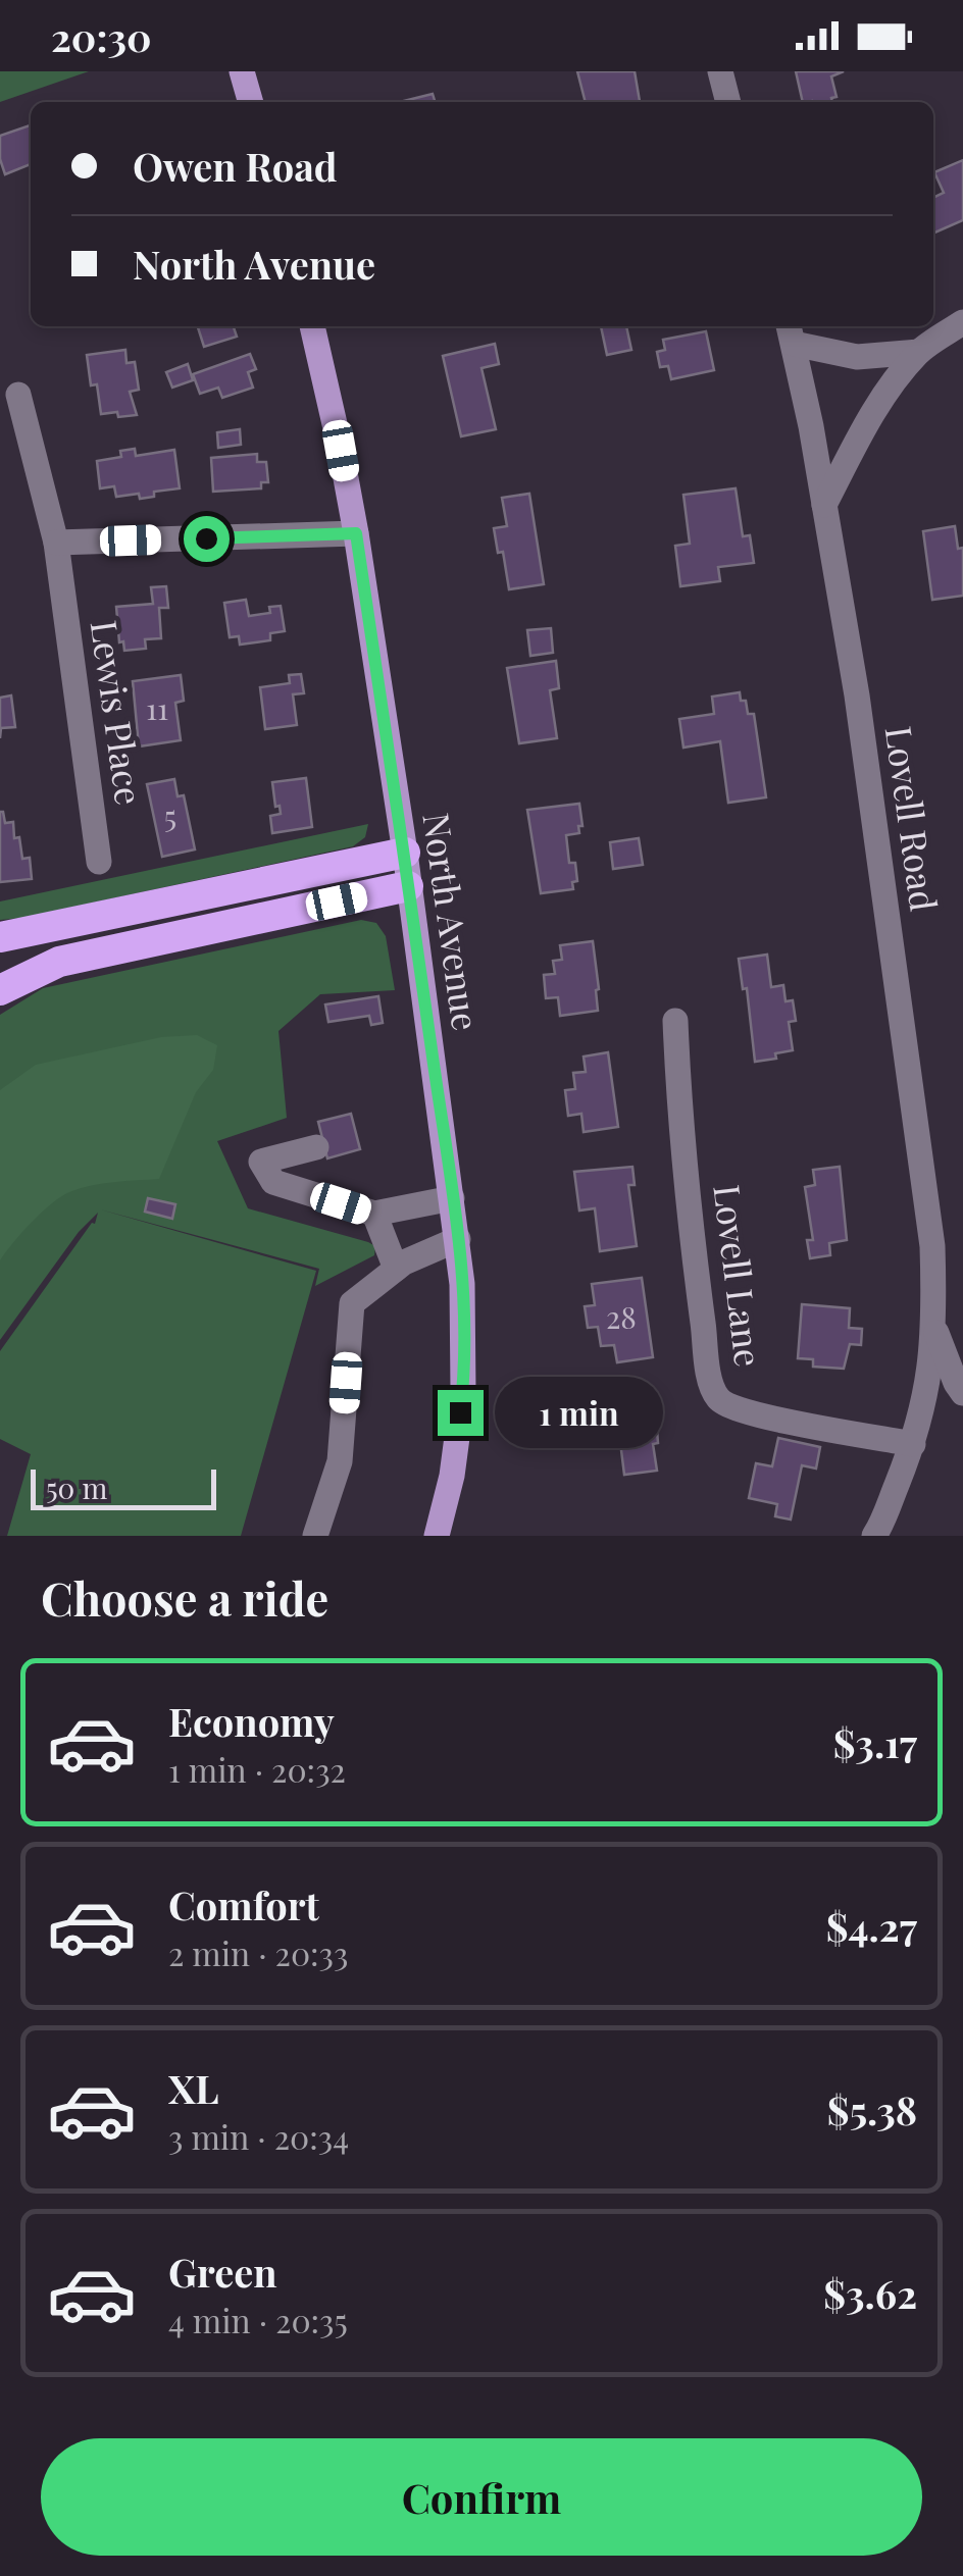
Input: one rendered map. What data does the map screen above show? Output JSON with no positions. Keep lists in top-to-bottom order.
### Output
{
  "streets": {
    "main road": ["North Avenue"],
    "street": ["Lewis Place", "Lovell Road", "Lovell Lane"]
  },
  "crossings": [
    ["Lovell Road", "Lovell Lane"]
  ],
  "house_numbers": ["11", "5", "28"],
  "scale_bar": "50 m",
  "page": {
    "status": "20:30",
    "banner": ["Owen Road", "North Avenue"],
    "bubble": "1 min",
    "scale": "50 m",
    "heading": "Choose a ride",
    "list": [
      {
        "name": "Economy",
        "note": "1 min · 20:32",
        "value": "$3.17"
      },
      {
        "name": "Comfort",
        "note": "2 min · 20:33",
        "value": "$4.27"
      },
      {
        "name": "XL",
        "note": "3 min · 20:34",
        "value": "$5.38"
      },
      {
        "name": "Green",
        "note": "4 min · 20:35",
        "value": "$3.62"
      }
    ],
    "buttons": "Confirm"
  }
}
